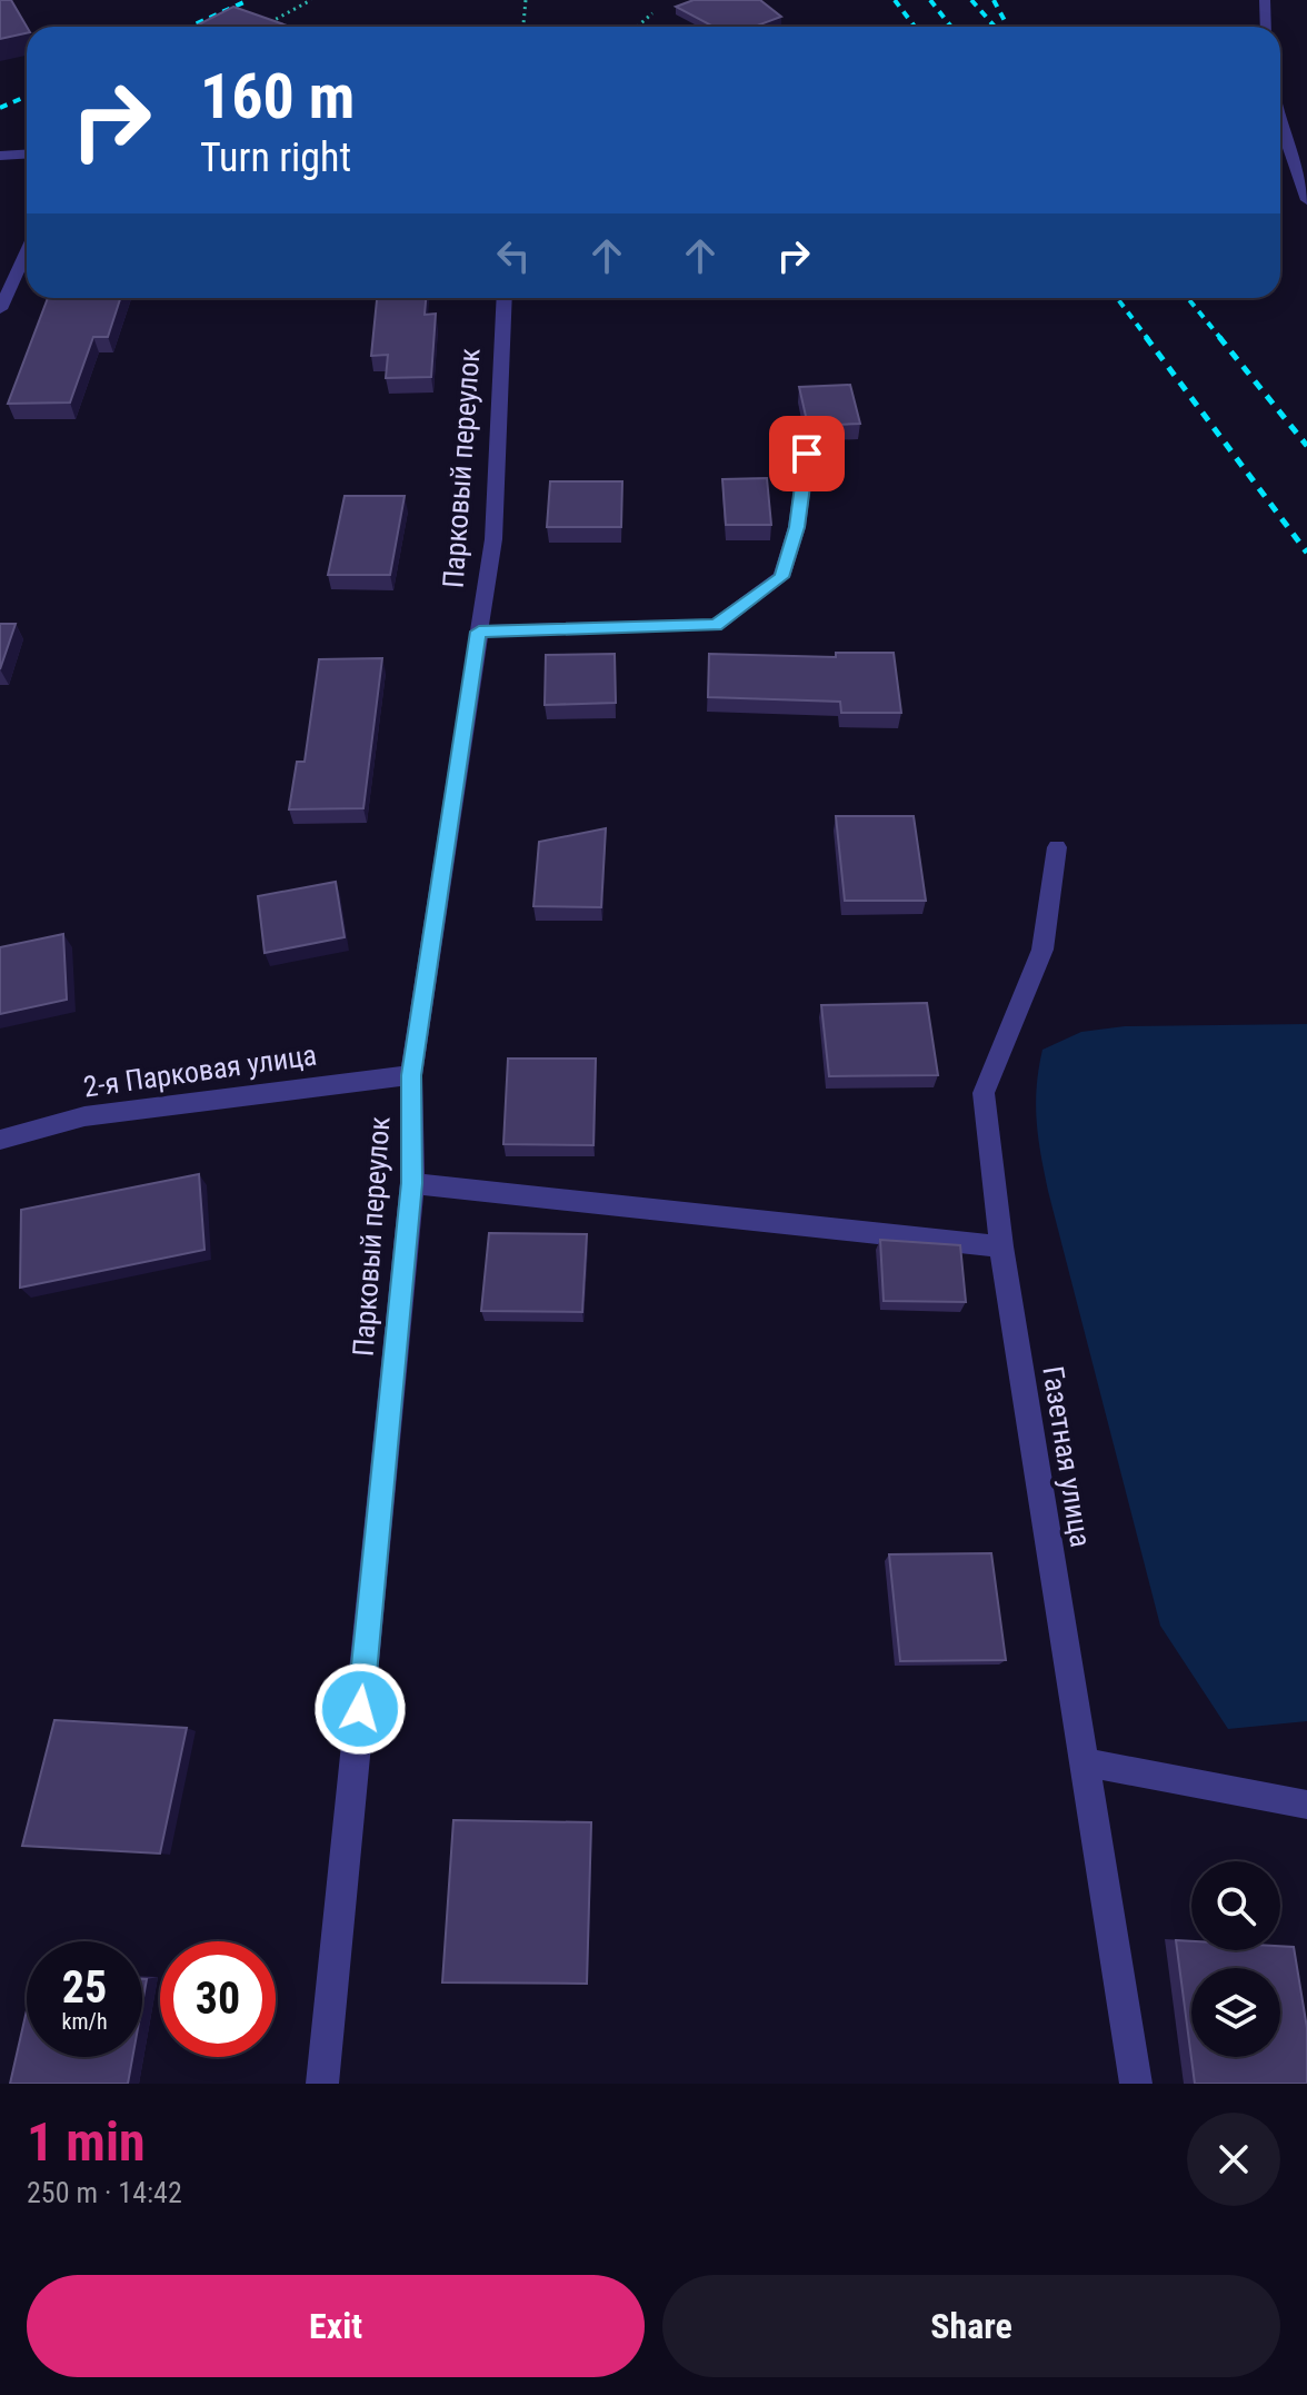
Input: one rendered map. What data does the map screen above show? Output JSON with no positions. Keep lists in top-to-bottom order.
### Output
{
  "streets": {
    "street": ["Парковый переулок", "2-я Парковая улица", "Газетная улица"]
  },
  "crossings": [
    ["Парковый переулок", "2-я Парковая улица"]
  ],
  "page": {
    "turn": ["160 m", "Turn right"],
    "speed": "25 km/h",
    "limit": "30",
    "heading": ["1 min", "250 m · 14:42"],
    "buttons": ["Exit", "Share"]
  }
}
